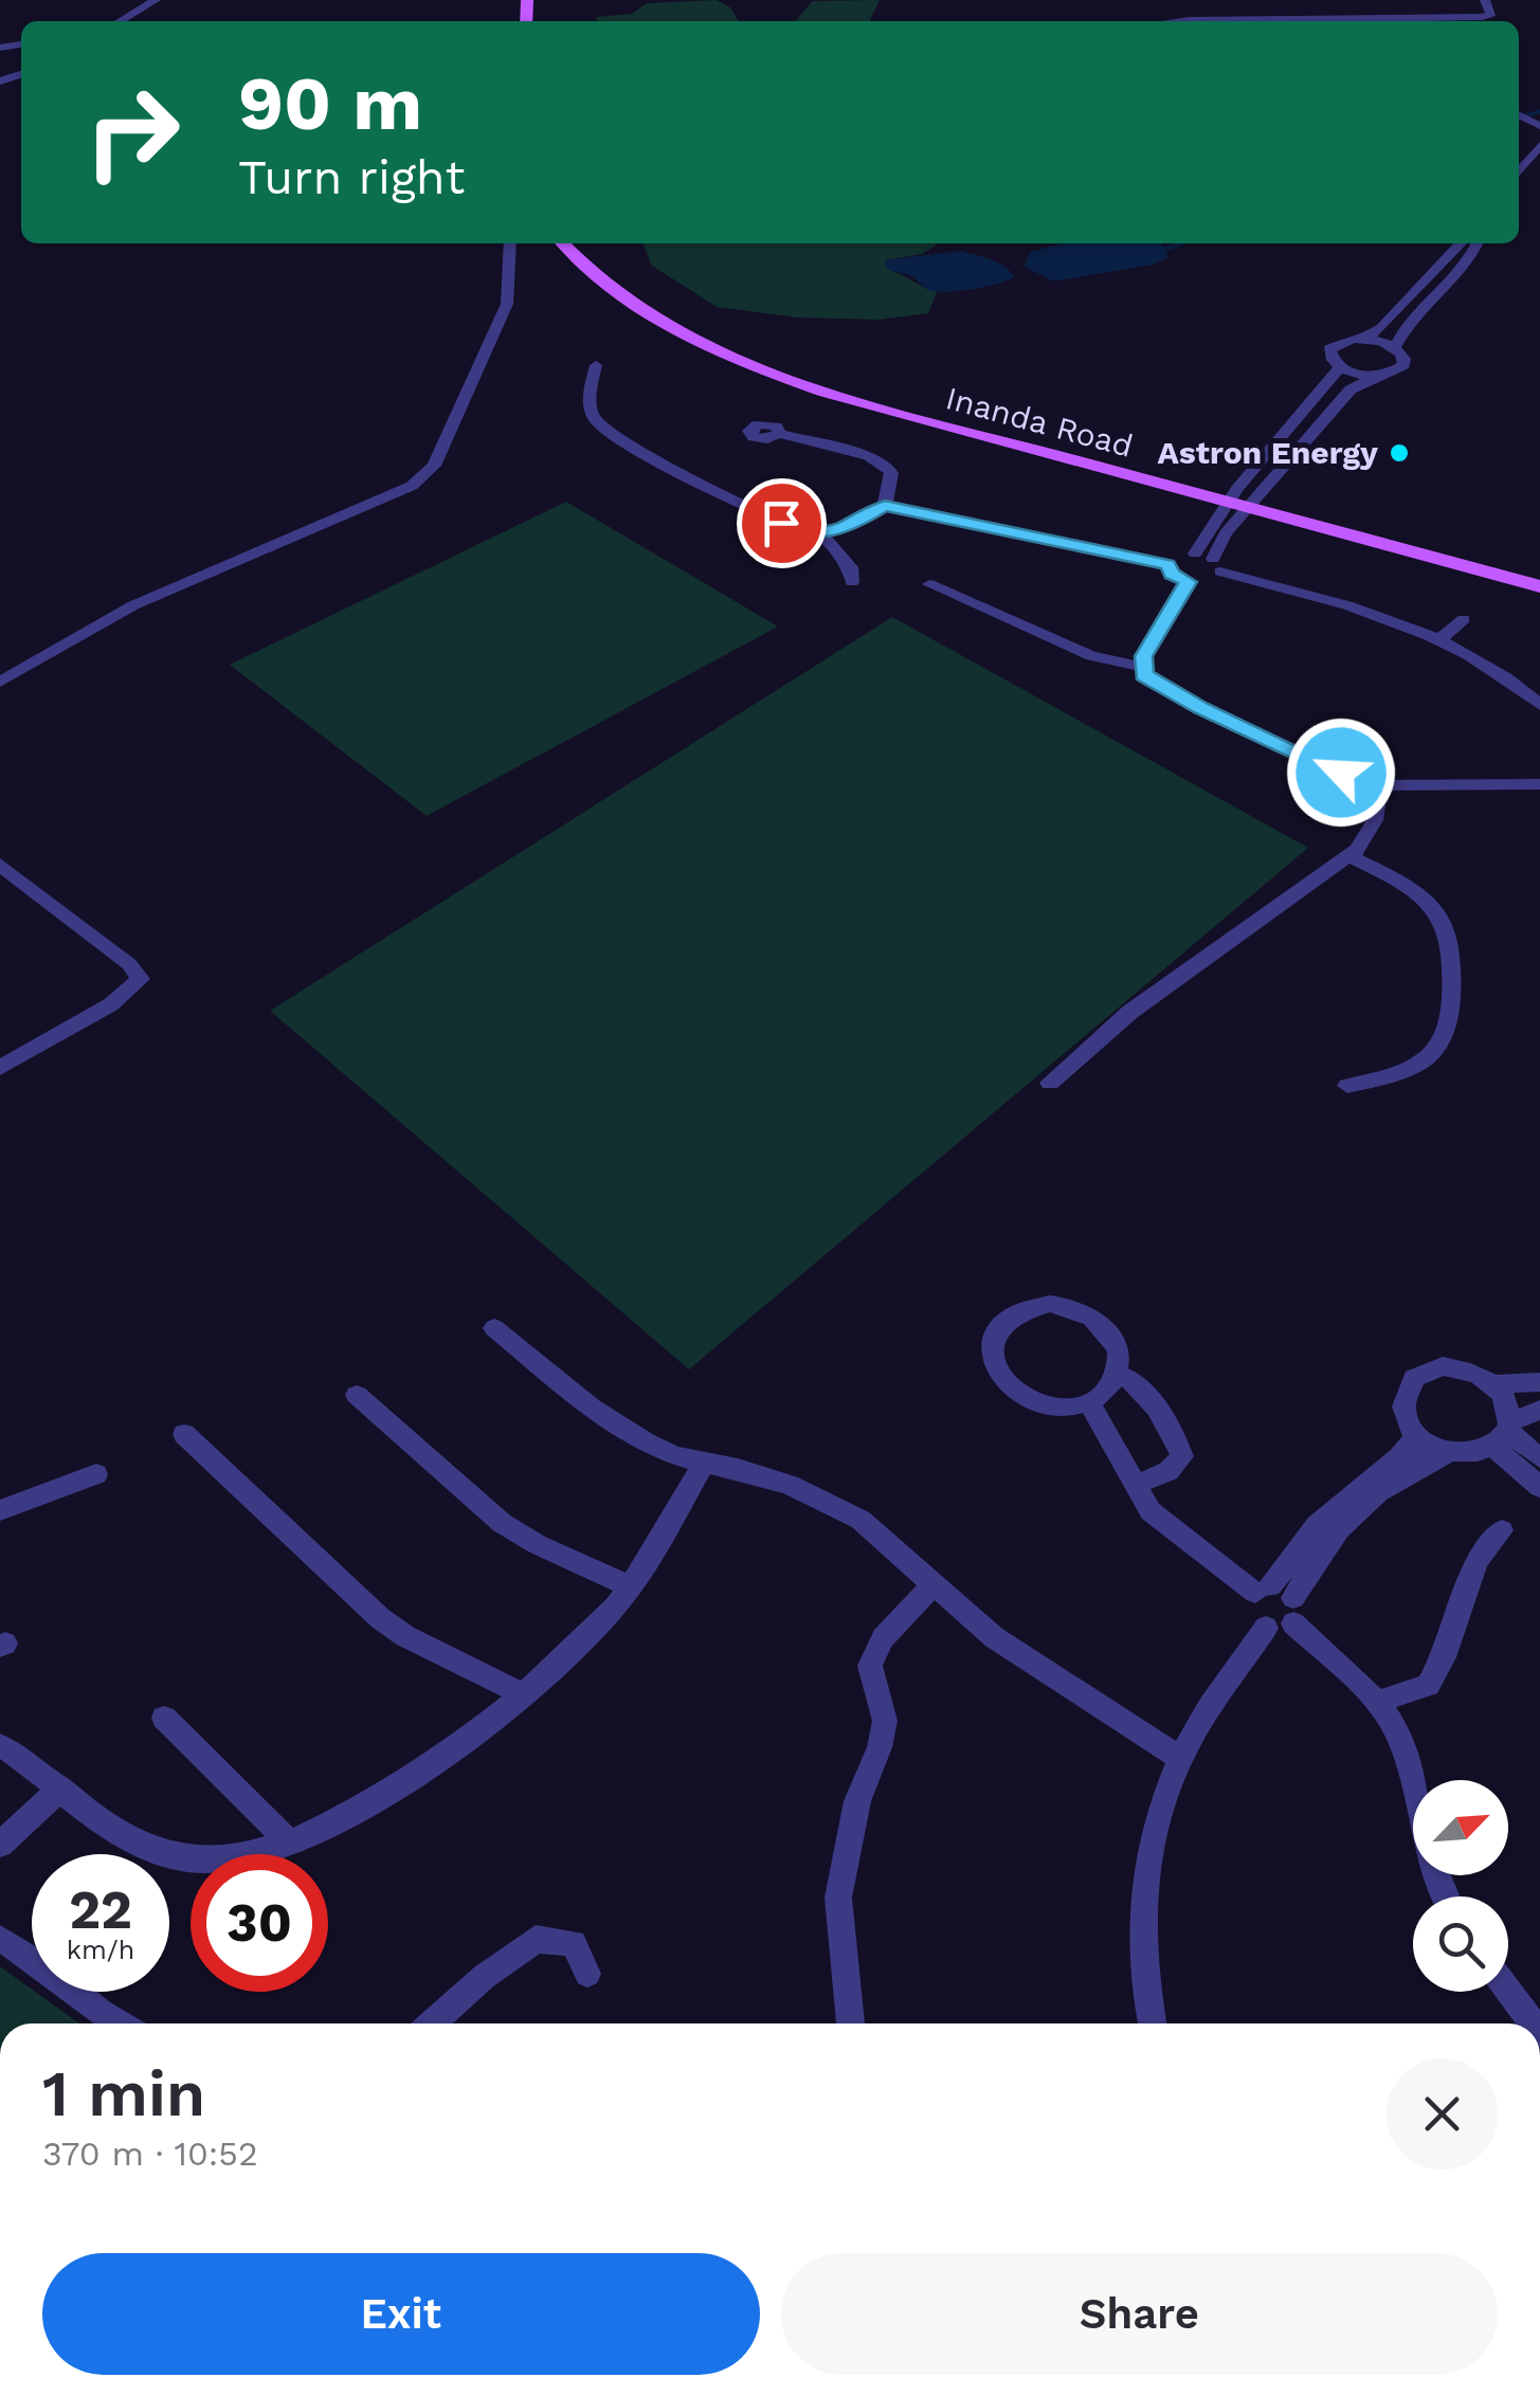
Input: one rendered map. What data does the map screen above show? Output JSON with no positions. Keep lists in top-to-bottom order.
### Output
{
  "streets": {
    "main road": ["Inanda Road"]
  },
  "places": ["Astron Energy"],
  "north": "top right",
  "page": {
    "turn": ["90 m", "Turn right"],
    "speed": "22 km/h",
    "limit": "30",
    "heading": ["1 min", "370 m · 10:52"],
    "buttons": ["Exit", "Share"]
  }
}
